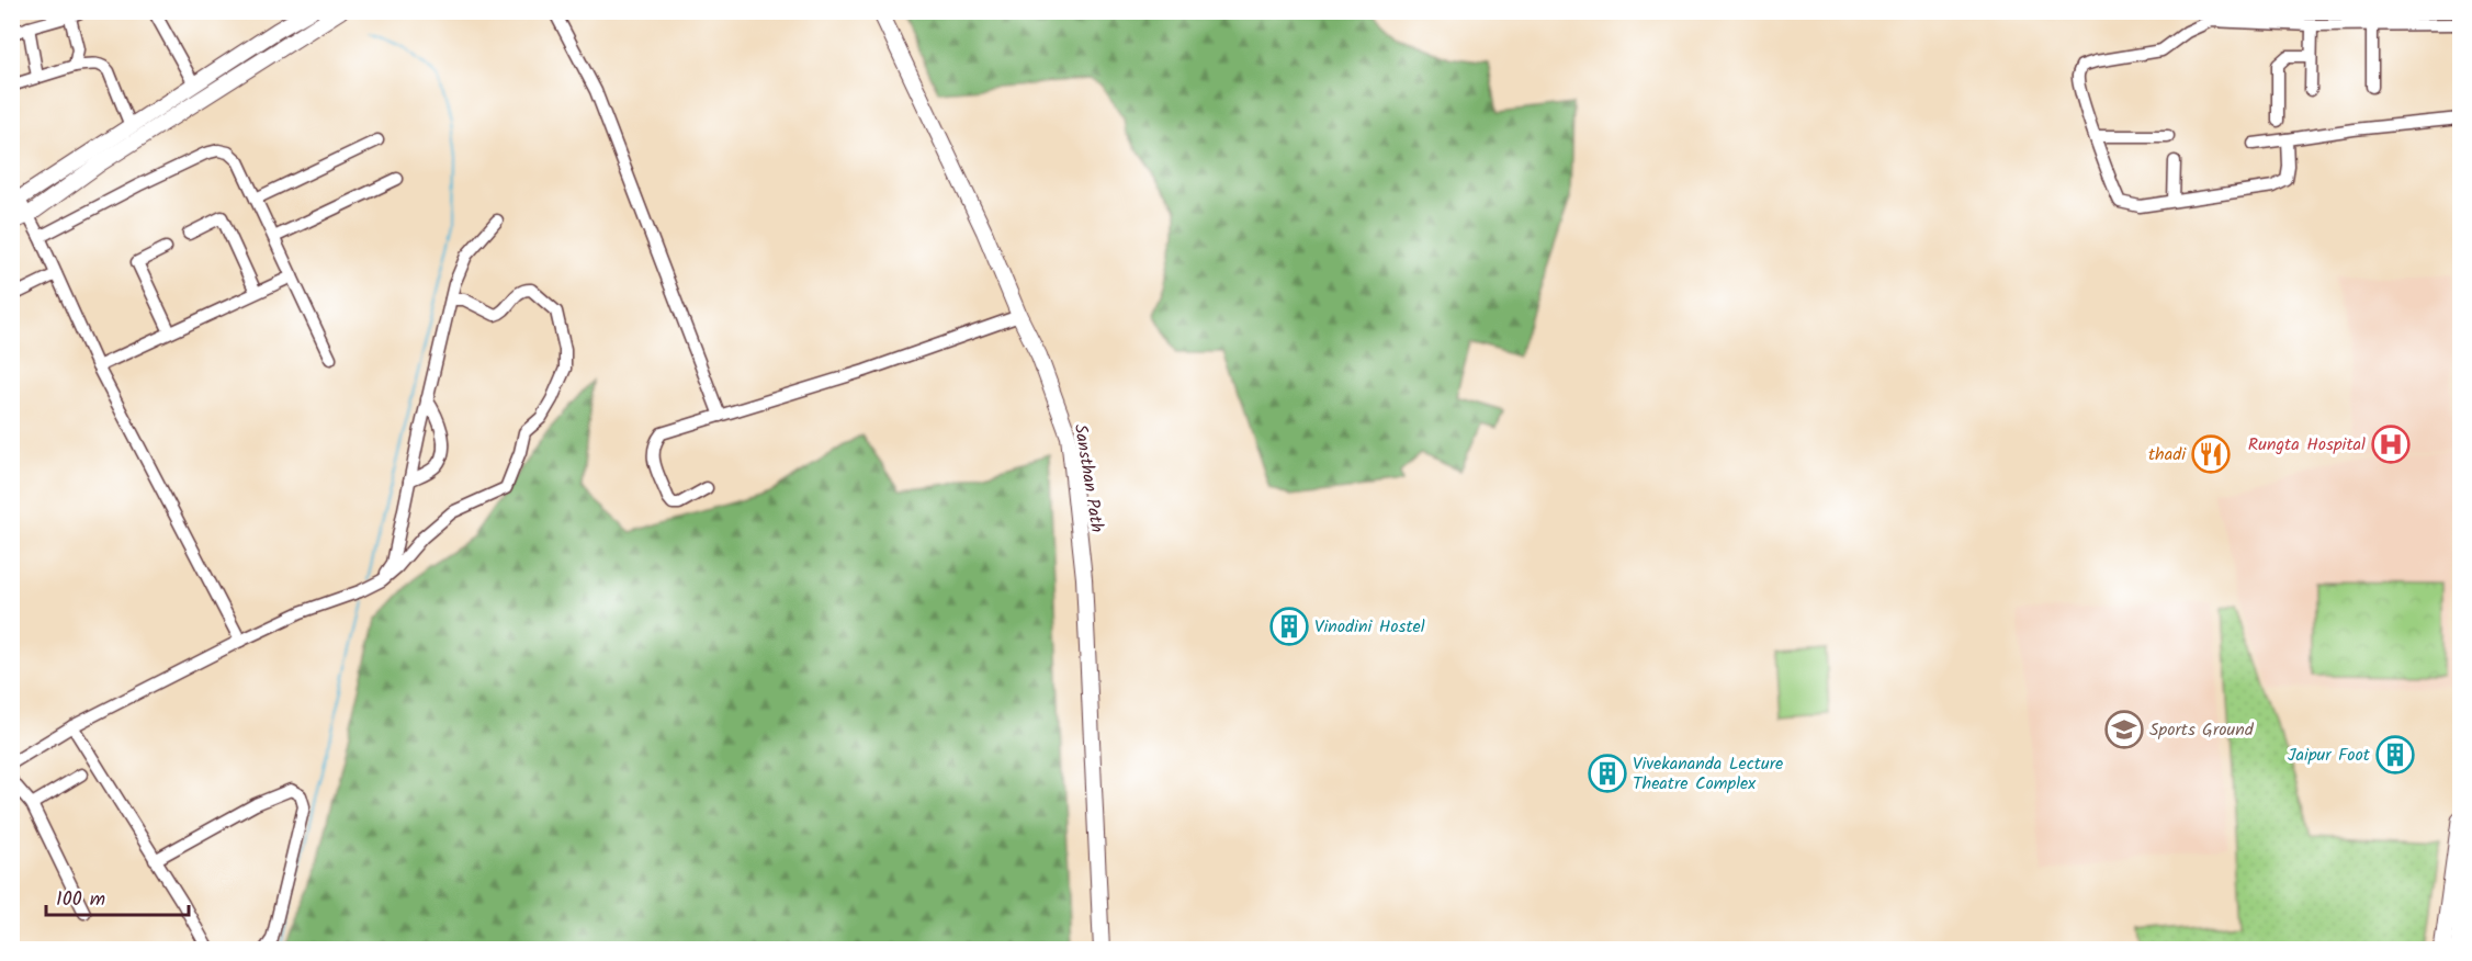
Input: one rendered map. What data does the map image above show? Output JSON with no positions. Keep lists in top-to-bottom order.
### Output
{
  "streets": {
    "street": ["Sansthan Path"]
  },
  "places": {
    "hospital": ["Rungta Hospital"],
    "restaurant": ["thadi"],
    "building": ["Vinodini Hostel", "Jaipur Foot", "Vivekananda Lecture Theatre Complex"],
    "school or university": ["Sports Ground"]
  },
  "scale_bar": "100 m"
}
